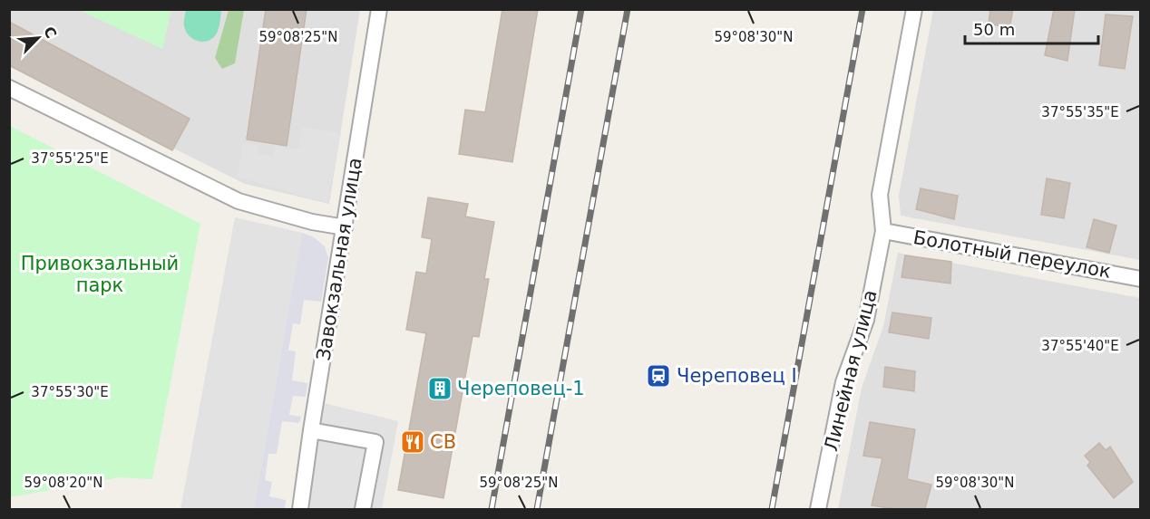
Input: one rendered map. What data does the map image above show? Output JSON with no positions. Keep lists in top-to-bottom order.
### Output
{
  "streets": {
    "street": ["Болотный переулок", "Завокзальная улица", "Линейная улица"]
  },
  "crossings": [
    ["Болотный переулок", "Линейная улица"]
  ],
  "parks": ["Привокзальный парк"],
  "places": {
    "station": ["Череповец I"],
    "building": ["Череповец-1"],
    "restaurant": ["СВ"]
  },
  "scale_bar": "50 m",
  "north": "top right",
  "coordinates": [
    "59°08'25\"N",
    "59°08'30\"N",
    "37°55'35\"E",
    "37°55'25\"E",
    "37°55'40\"E",
    "37°55'30\"E",
    "59°08'20\"N"
  ]
}
